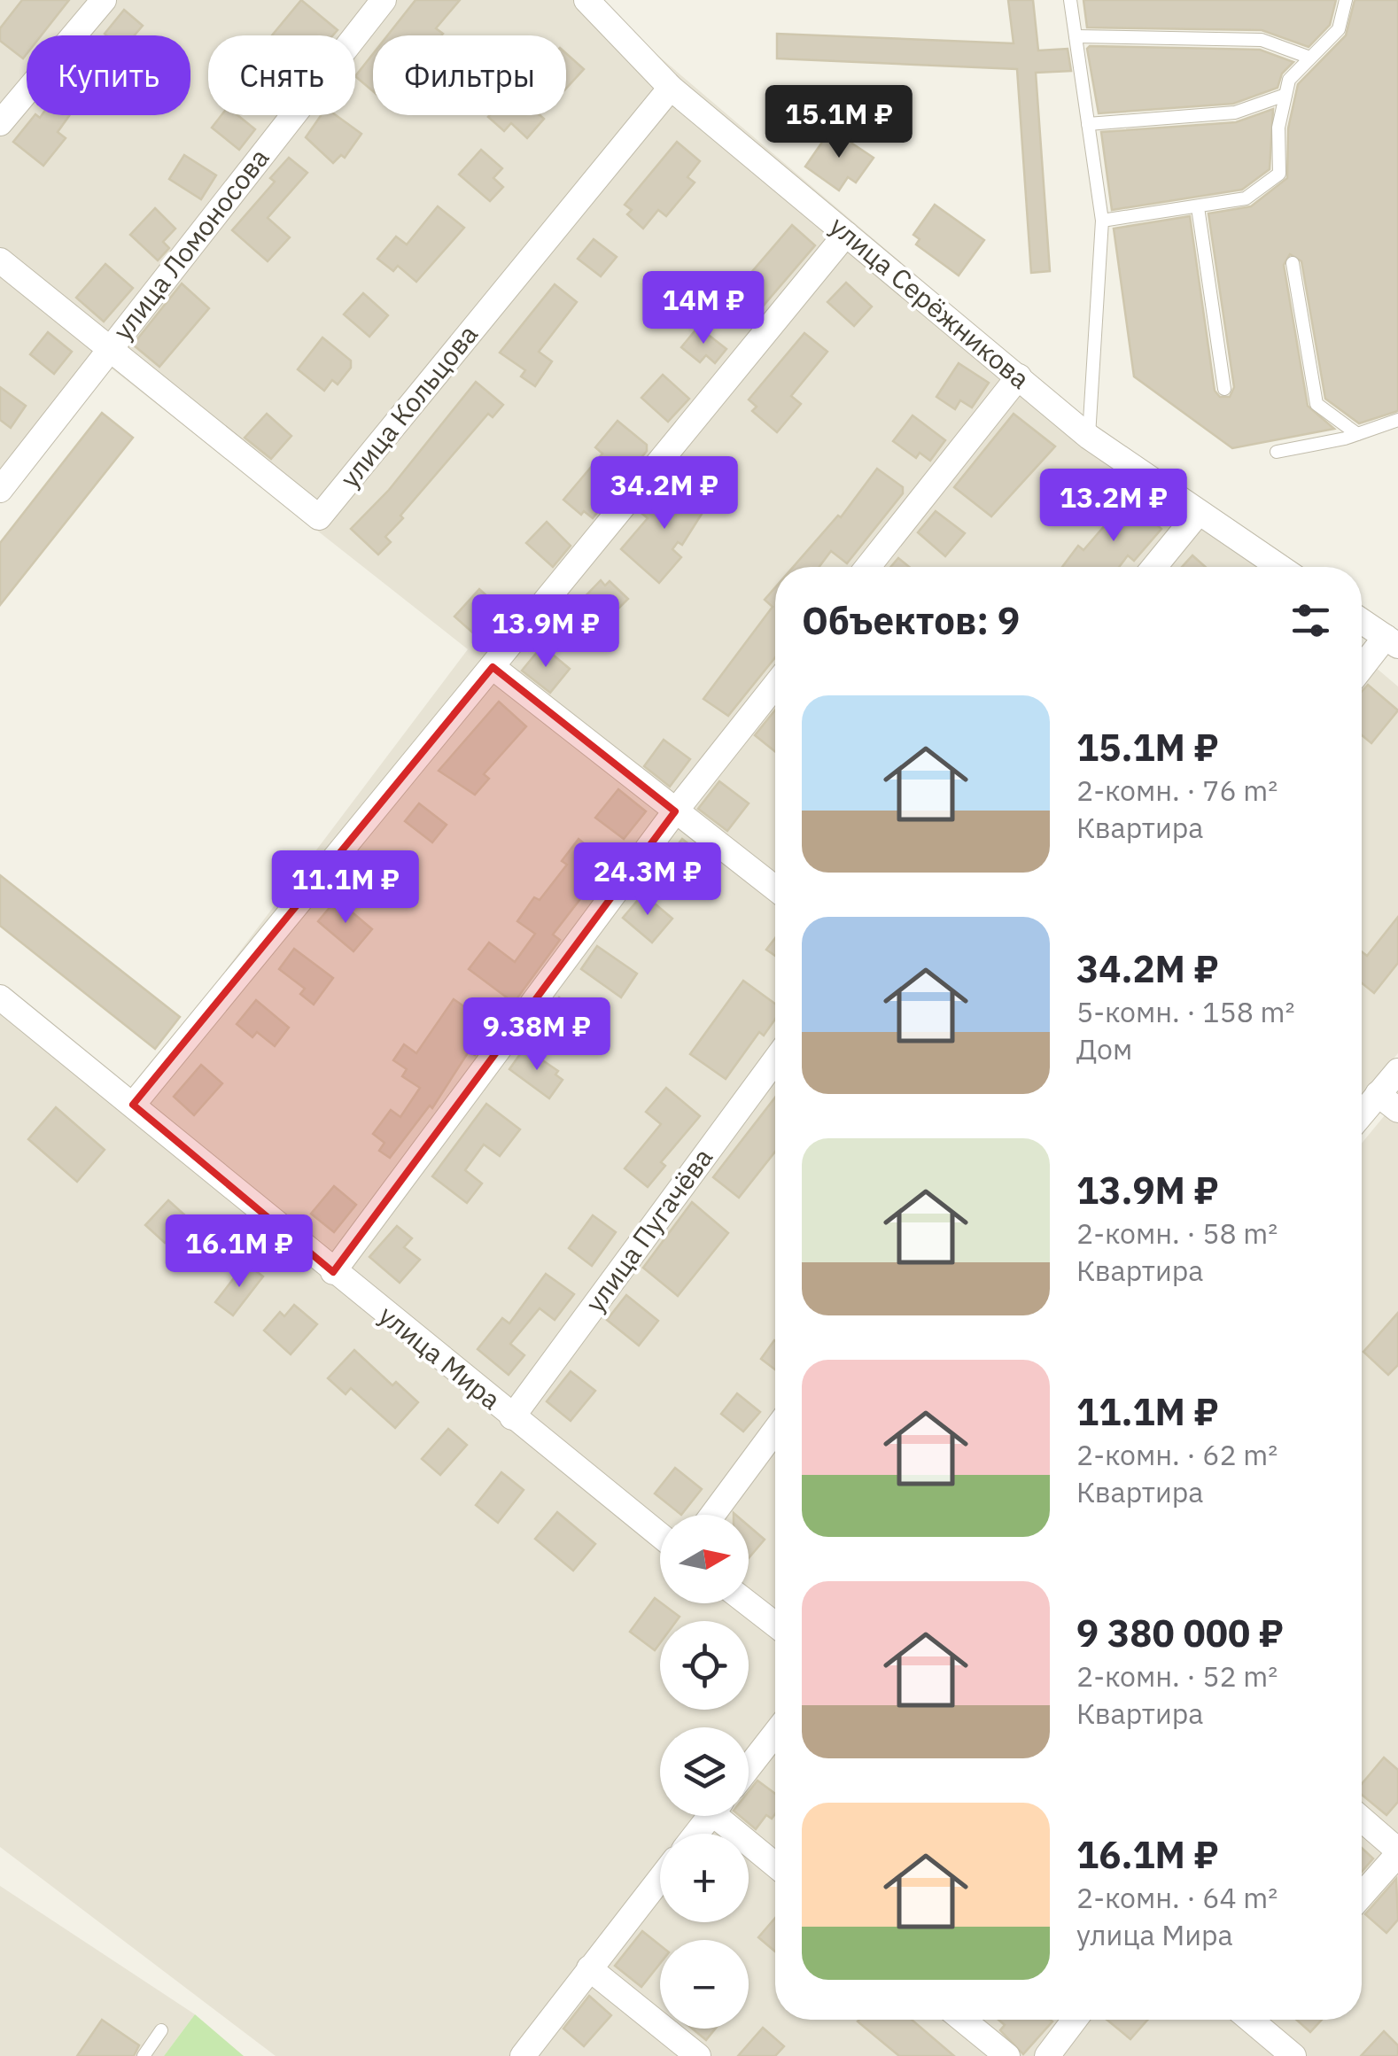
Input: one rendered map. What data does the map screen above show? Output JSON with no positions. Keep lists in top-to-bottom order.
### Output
{
  "streets": {
    "street": [
      "улица Ломоносова",
      "улица Серёжникова",
      "улица Кольцова",
      "улица Пугачёва",
      "улица Мира"
    ]
  },
  "crossings": [
    ["улица Ломоносова", "улица Кольцова"],
    ["улица Серёжникова", "улица Кольцова"],
    ["улица Пугачёва", "улица Мира"]
  ],
  "north": "right",
  "page": {
    "chip": ["Купить", "Снять", "Фильтры"],
    "price": [
      "15.1M ₽",
      "14M ₽",
      "34.2M ₽",
      "13.2M ₽",
      "13.9M ₽",
      "24.3M ₽",
      "11.1M ₽",
      "9.38M ₽",
      "16.1M ₽"
    ],
    "heading": "Объектов: 9",
    "list": [
      {
        "name": "15.1M ₽",
        "note": "2-комн. · 76 m² · Квартира"
      },
      {
        "name": "34.2M ₽",
        "note": "5-комн. · 158 m² · Дом"
      },
      {
        "name": "13.9M ₽",
        "note": "2-комн. · 58 m² · Квартира"
      },
      {
        "name": "11.1M ₽",
        "note": "2-комн. · 62 m² · Квартира"
      },
      {
        "name": "9 380 000 ₽",
        "note": "2-комн. · 52 m² · Квартира"
      },
      {
        "name": "16.1M ₽",
        "note": "2-комн. · 64 m² · улица Мира"
      }
    ],
    "map_buttons": ["+", "−"]
  }
}
